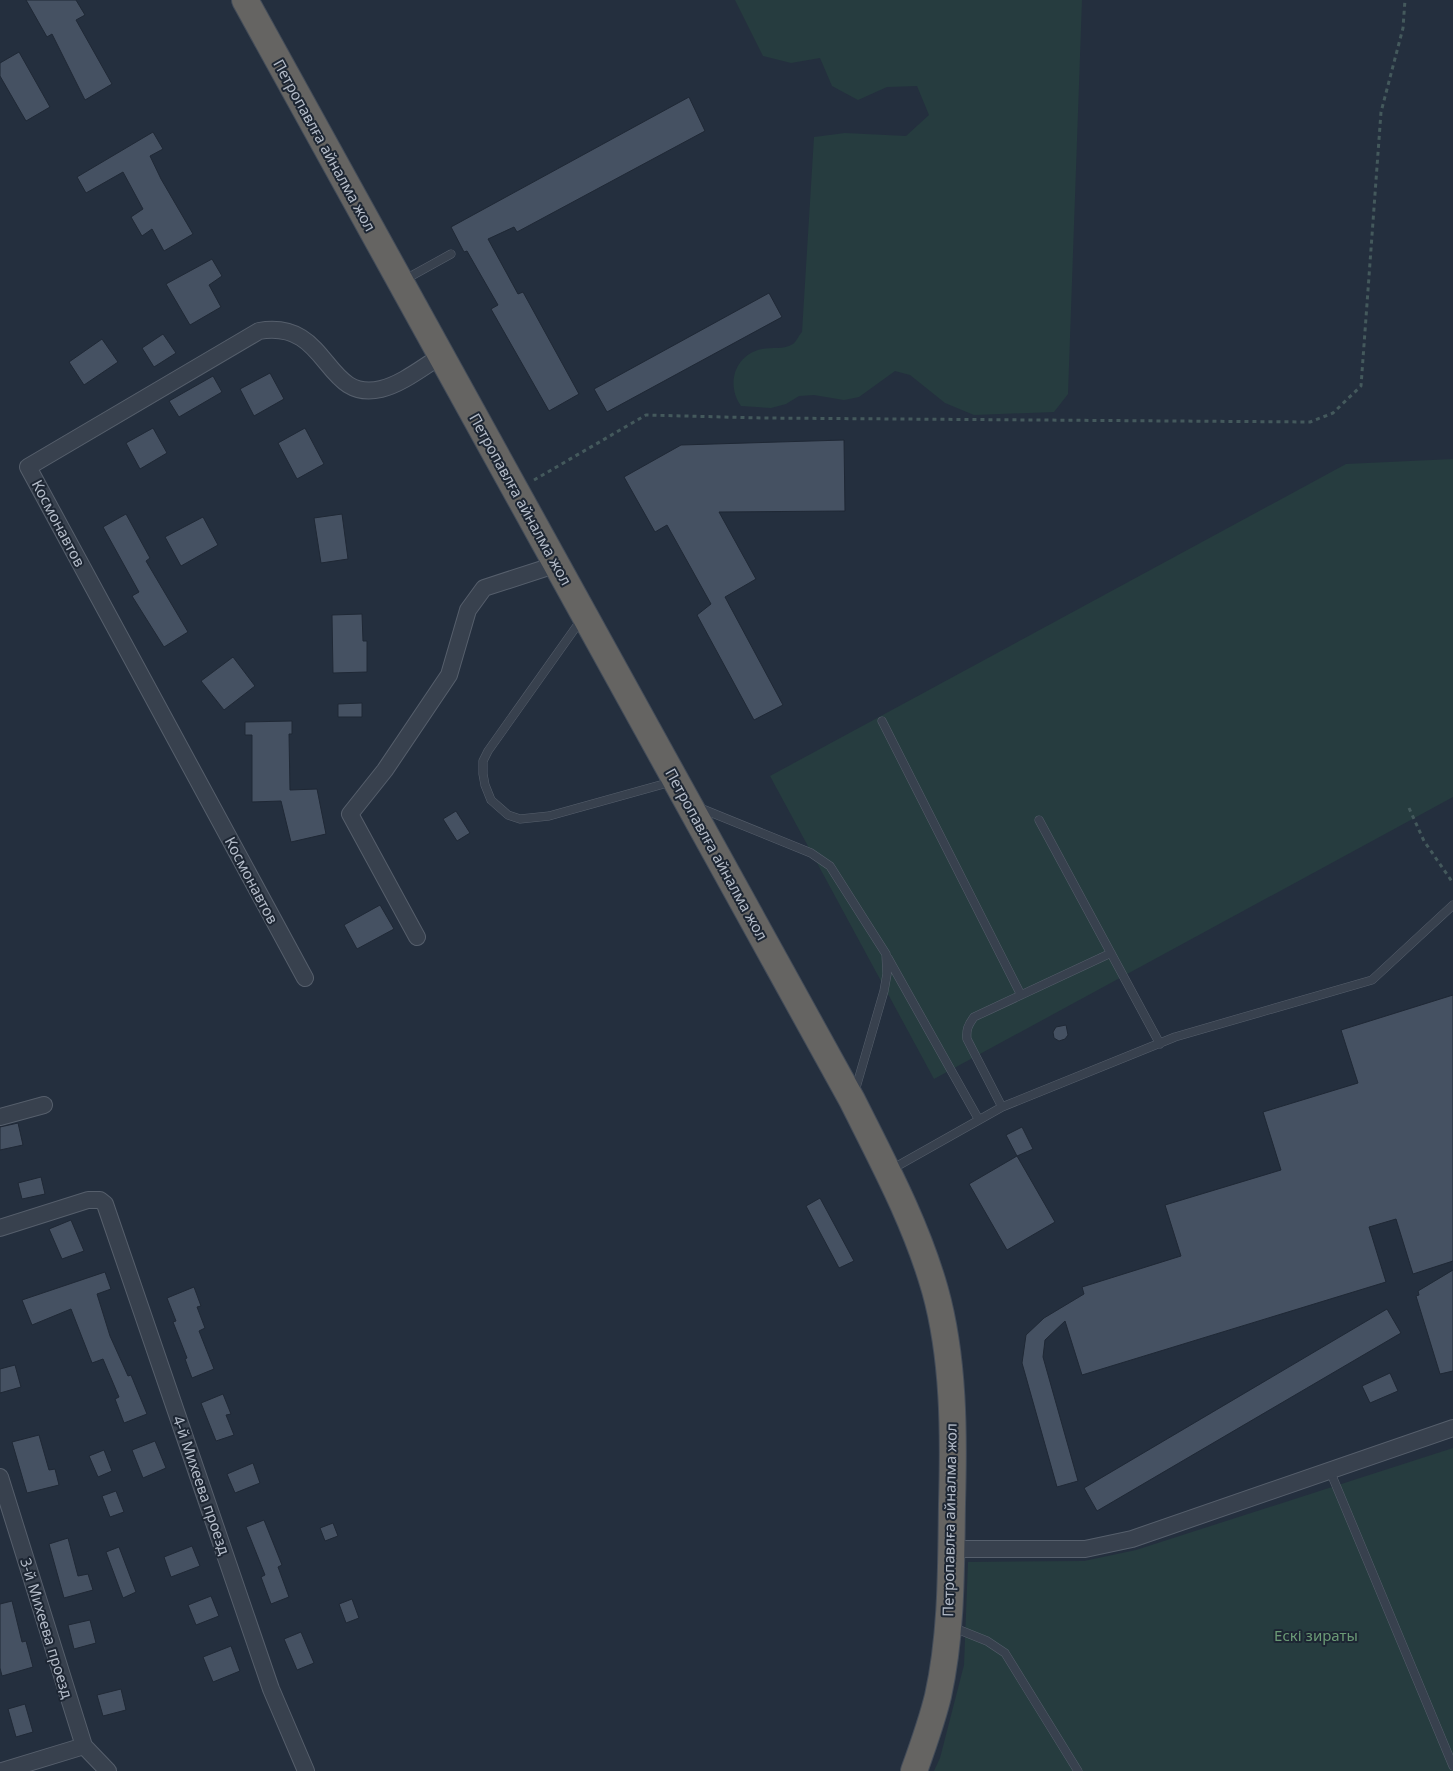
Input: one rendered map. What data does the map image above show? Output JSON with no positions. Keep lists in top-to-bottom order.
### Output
{
  "streets": {
    "highway": ["Петропавлға айналма жол"],
    "street": ["Космонавтов", "4-й Михеева проезд", "3-й Михеева проезд"]
  },
  "crossings": [
    ["Петропавлға айналма жол", "Космонавтов"]
  ],
  "parks": ["Ескі зираты"]
}
